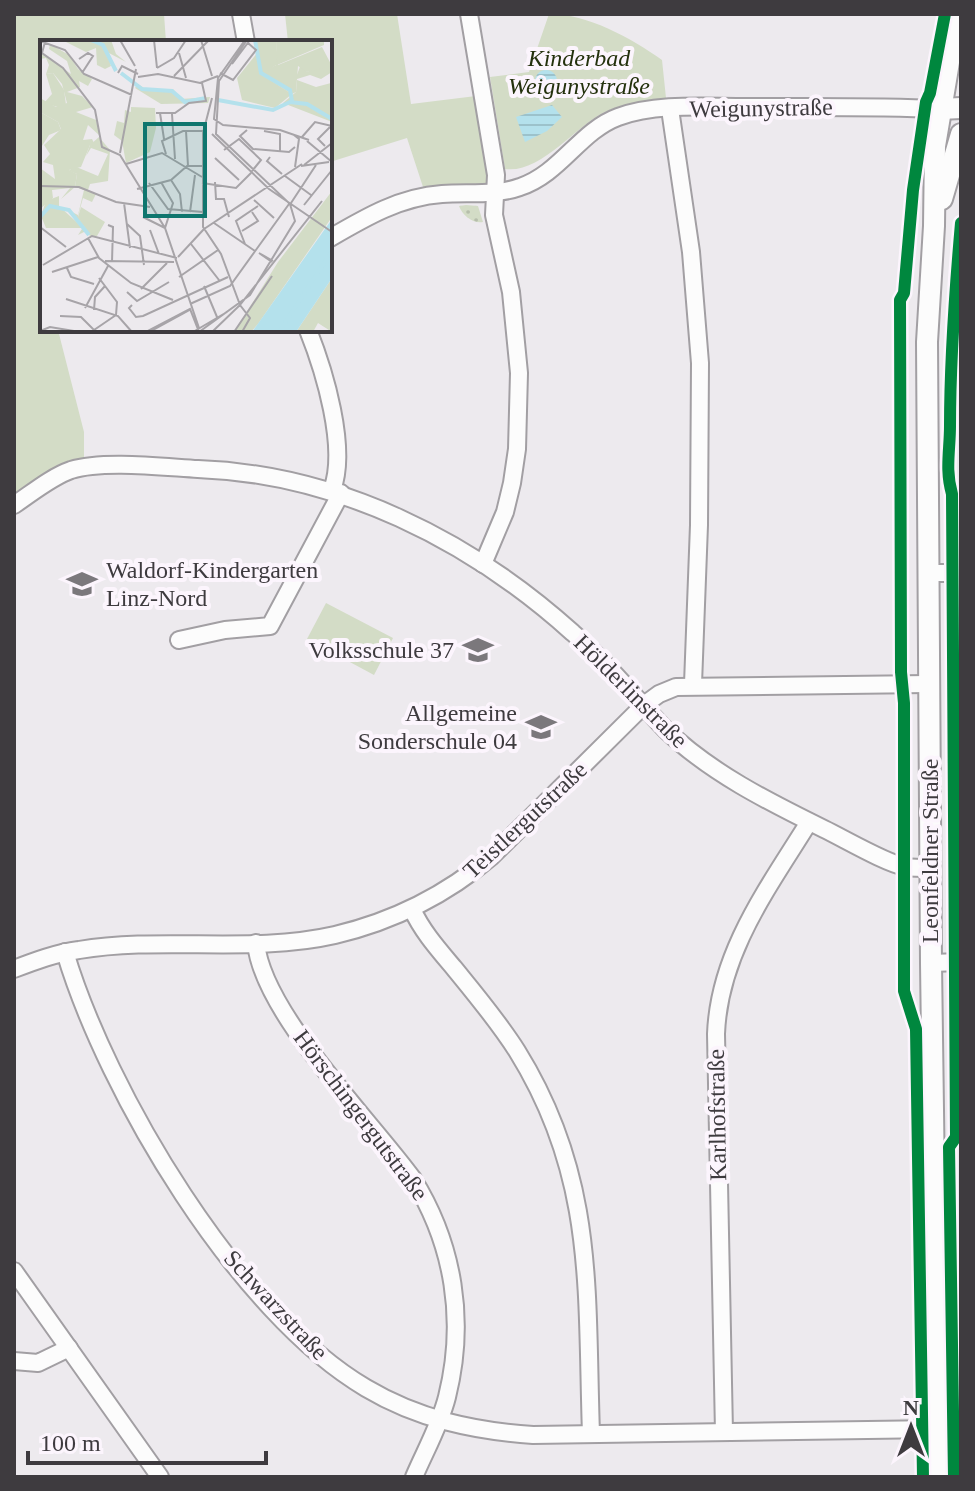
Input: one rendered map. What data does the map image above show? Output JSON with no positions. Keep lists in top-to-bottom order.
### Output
{
  "streets": {
    "main road": ["Leonfeldner Straße"],
    "street": [
      "Weigunystraße",
      "Hölderlinstraße",
      "Teistlergutstraße",
      "Hörschingergutstraße",
      "Karlhofstraße",
      "Schwarzstraße"
    ]
  },
  "crossings": [
    ["Weigunystraße", "Leonfeldner Straße"],
    ["Hölderlinstraße", "Teistlergutstraße"],
    ["Hölderlinstraße", "Leonfeldner Straße"],
    ["Hölderlinstraße", "Karlhofstraße"],
    ["Teistlergutstraße", "Leonfeldner Straße"],
    ["Teistlergutstraße", "Hörschingergutstraße"],
    ["Teistlergutstraße", "Schwarzstraße"],
    ["Leonfeldner Straße", "Schwarzstraße"],
    ["Hörschingergutstraße", "Schwarzstraße"],
    ["Karlhofstraße", "Schwarzstraße"]
  ],
  "parks": ["Kinderbad Weigunystraße"],
  "places": {
    "school or university": ["Waldorf-Kindergarten Linz-Nord", "Volksschule 37", "Allgemeine Sonderschule 04"]
  },
  "scale_bar": "100 m",
  "north": "top"
}
